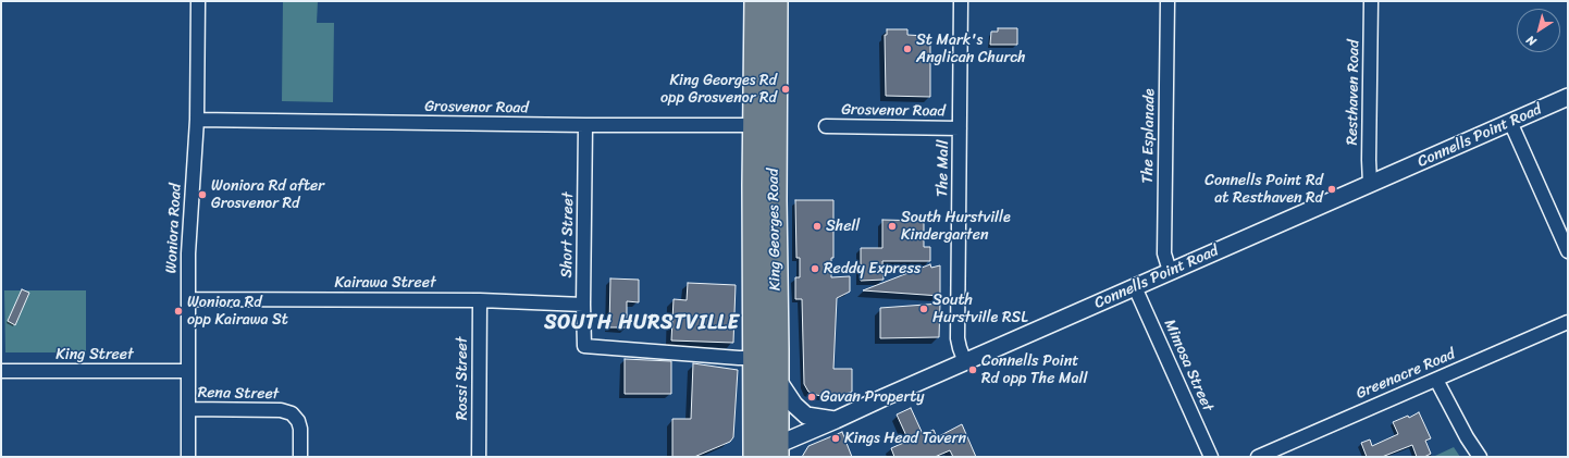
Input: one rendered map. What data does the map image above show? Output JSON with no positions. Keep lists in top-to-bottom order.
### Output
{
  "streets": {
    "highway": ["King Georges Road"],
    "street": [
      "Resthaven Road",
      "Grosvenor Road",
      "The Esplanade",
      "Connells Point Road",
      "The Mall",
      "Woniora Road",
      "Short Street",
      "Kairawa Street",
      "King Street",
      "Mimosa Street",
      "Greenacre Road",
      "Rossi Street",
      "Rena Street"
    ]
  },
  "crossings": [
    ["Resthaven Road", "Connells Point Road"],
    ["Grosvenor Road", "The Mall"],
    ["Grosvenor Road", "Woniora Road"],
    ["Grosvenor Road", "King Georges Road"],
    ["Grosvenor Road", "Short Street"],
    ["The Esplanade", "Connells Point Road"],
    ["Connells Point Road", "The Mall"],
    ["Connells Point Road", "King Georges Road"],
    ["Connells Point Road", "Mimosa Street"],
    ["Woniora Road", "Kairawa Street"],
    ["Woniora Road", "King Street"],
    ["Woniora Road", "Rena Street"],
    ["King Georges Road", "Short Street"],
    ["Short Street", "Kairawa Street"],
    ["Kairawa Street", "Rossi Street"]
  ],
  "districts": ["SOUTH HURSTVILLE"],
  "places": [
    "St Mark's Anglican Church",
    "King Georges Rd opp Grosvenor Rd",
    "Connells Point Rd at Resthaven Rd",
    "Woniora Rd after Grosvenor Rd",
    "Shell",
    "South Hurstville Kindergarten",
    "Reddy Express",
    "South Hurstville RSL",
    "Woniora Rd opp Kairawa St",
    "Connells Point Rd opp The Mall",
    "Gavan Property",
    "Kings Head Tavern"
  ],
  "north": "bottom left"
}
